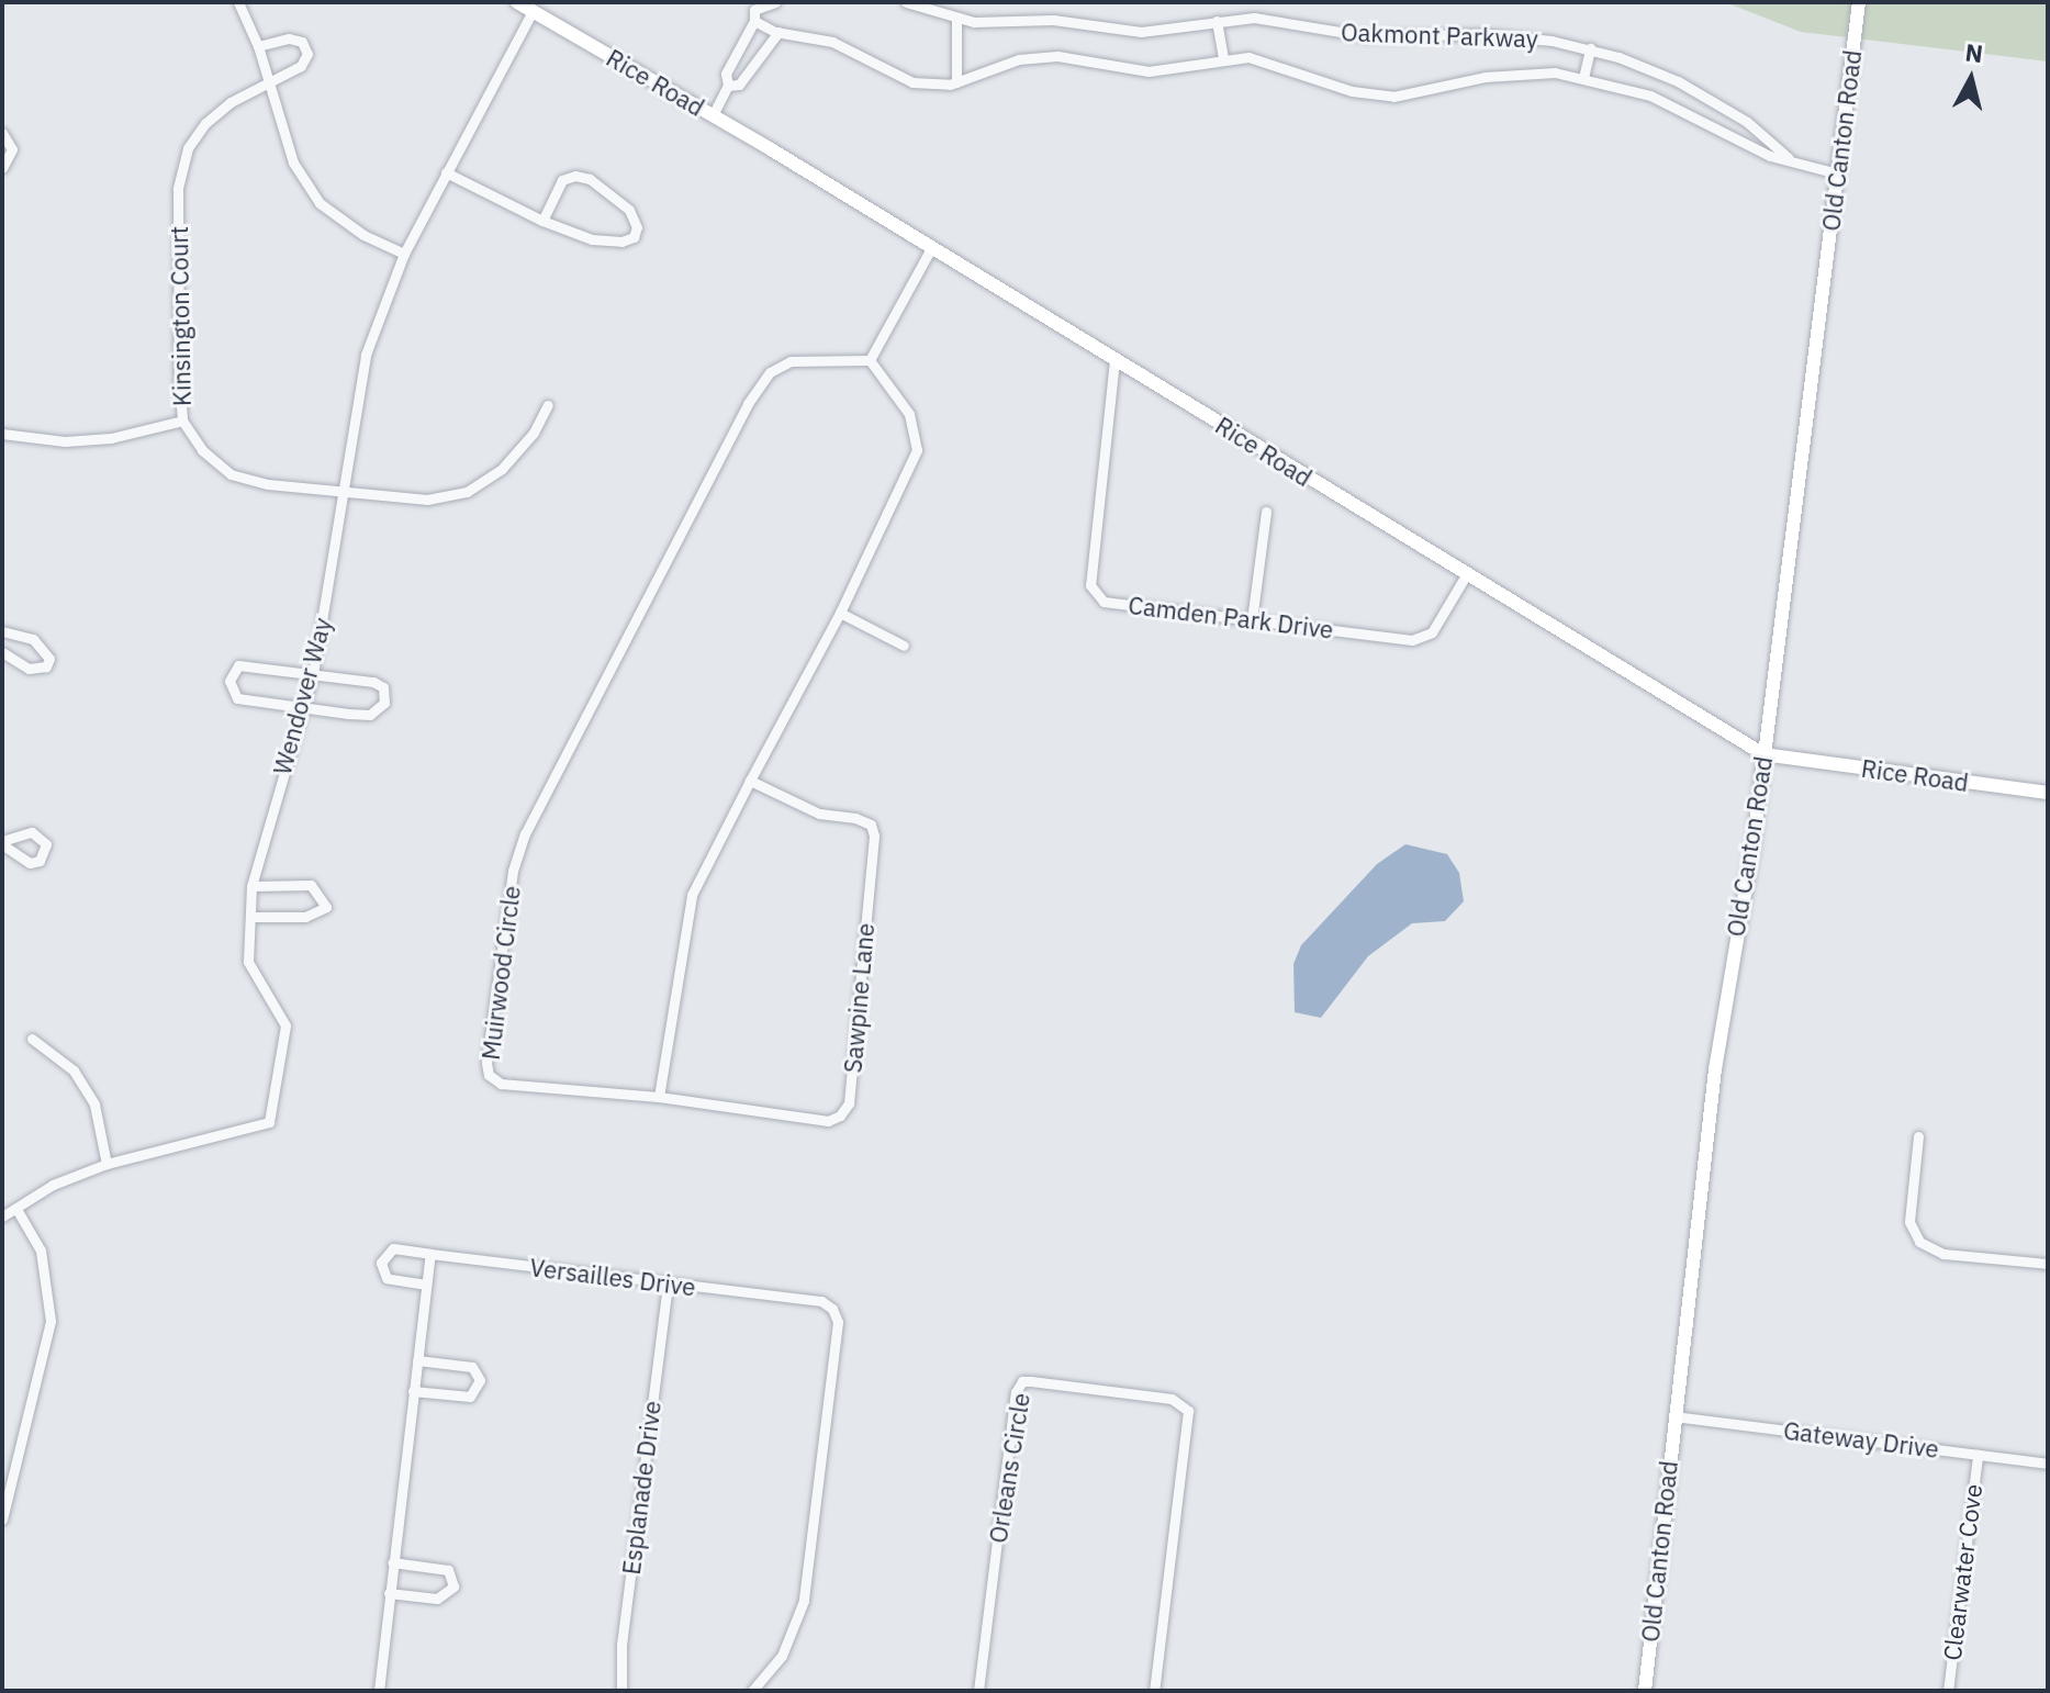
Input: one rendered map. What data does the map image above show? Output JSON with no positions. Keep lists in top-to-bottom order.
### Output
{
  "streets": {
    "street": [
      "Oakmont Parkway",
      "Rice Road",
      "Old Canton Road",
      "Kinsington Court",
      "Camden Park Drive",
      "Wendover Way",
      "Muirwood Circle",
      "Sawpine Lane",
      "Versailles Drive",
      "Gateway Drive",
      "Orleans Circle",
      "Esplanade Drive",
      "Clearwater Cove"
    ]
  },
  "crossings": [
    ["Oakmont Parkway", "Old Canton Road"],
    ["Rice Road", "Old Canton Road"],
    ["Rice Road", "Camden Park Drive"],
    ["Rice Road", "Wendover Way"],
    ["Old Canton Road", "Gateway Drive"],
    ["Kinsington Court", "Wendover Way"],
    ["Muirwood Circle", "Sawpine Lane"],
    ["Versailles Drive", "Esplanade Drive"],
    ["Gateway Drive", "Clearwater Cove"]
  ],
  "north": "top"
}
